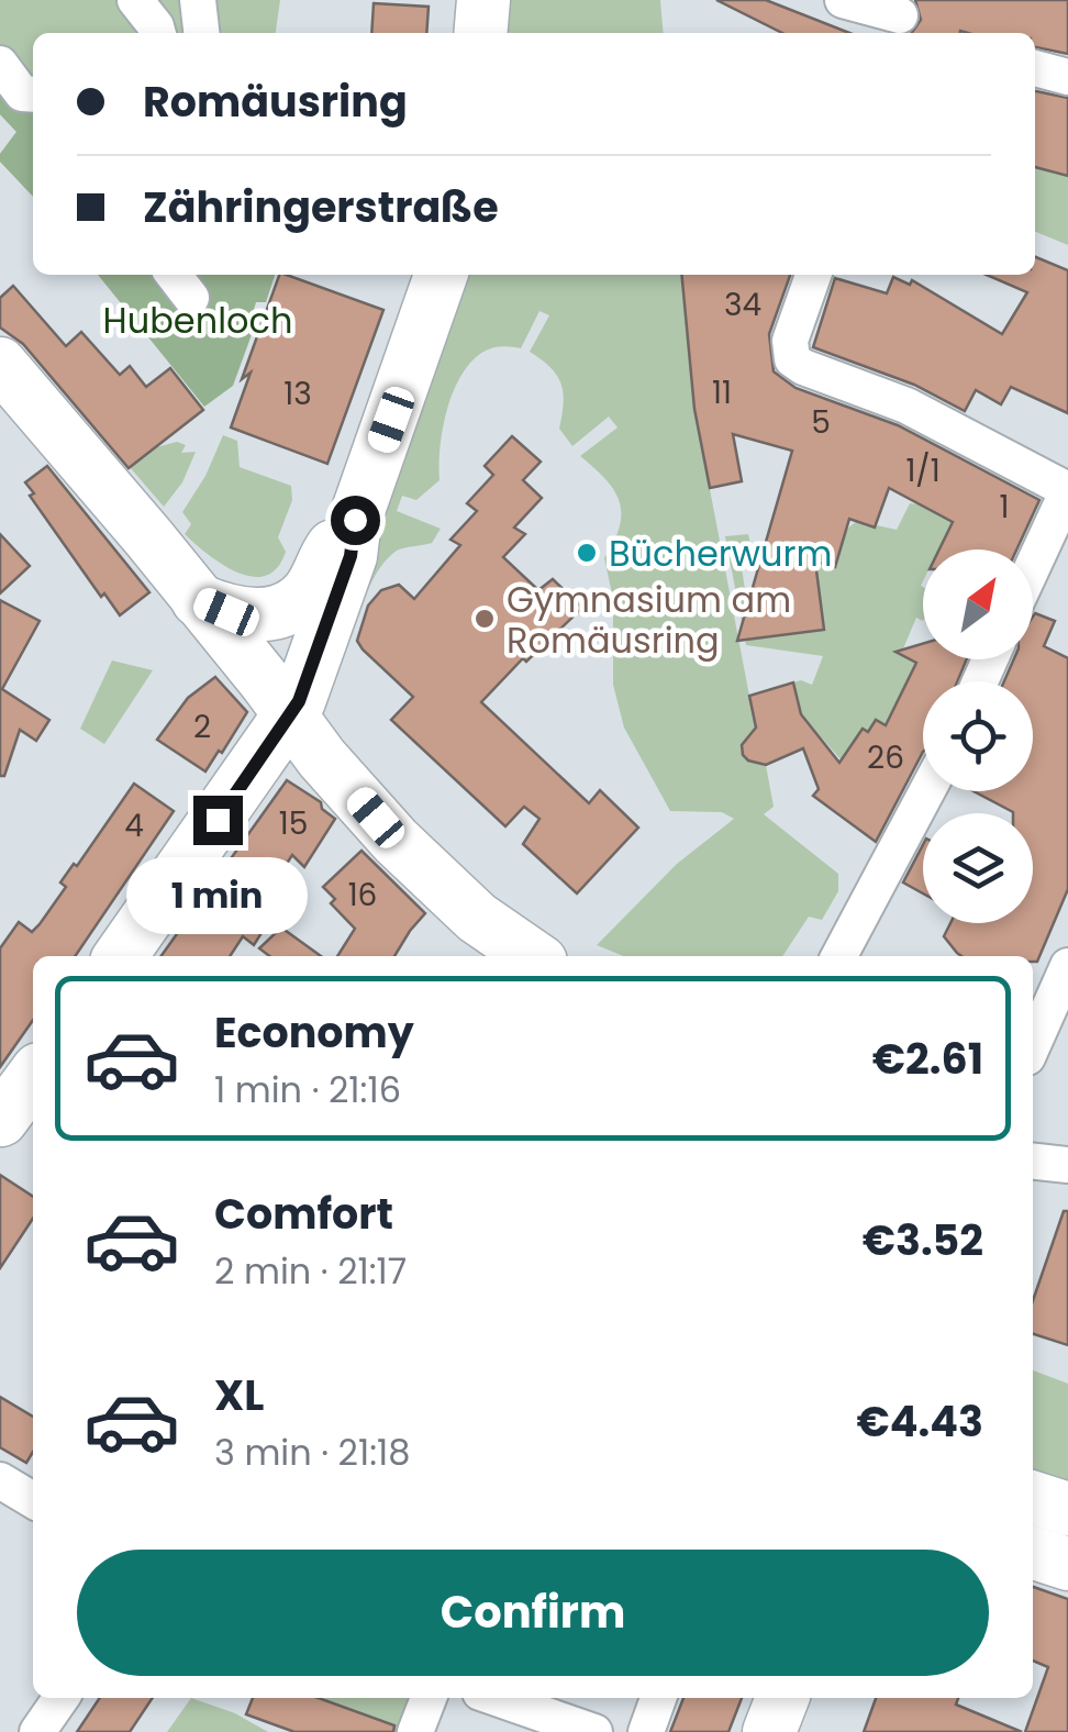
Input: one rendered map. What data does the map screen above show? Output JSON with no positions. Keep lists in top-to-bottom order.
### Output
{
  "parks": ["Hubenloch"],
  "places": ["Bücherwurm", "Gymnasium am Romäusring"],
  "house_numbers": [
    "34",
    "11",
    "13",
    "5",
    "1/1",
    "1",
    "2",
    "26",
    "15",
    "4",
    "16"
  ],
  "north": "top right",
  "page": {
    "banner": ["Romäusring", "Zähringerstraße"],
    "bubble": "1 min",
    "list": [
      {
        "name": "Economy",
        "note": "1 min · 21:16",
        "value": "€2.61"
      },
      {
        "name": "Comfort",
        "note": "2 min · 21:17",
        "value": "€3.52"
      },
      {
        "name": "XL",
        "note": "3 min · 21:18",
        "value": "€4.43"
      }
    ],
    "buttons": "Confirm"
  }
}
